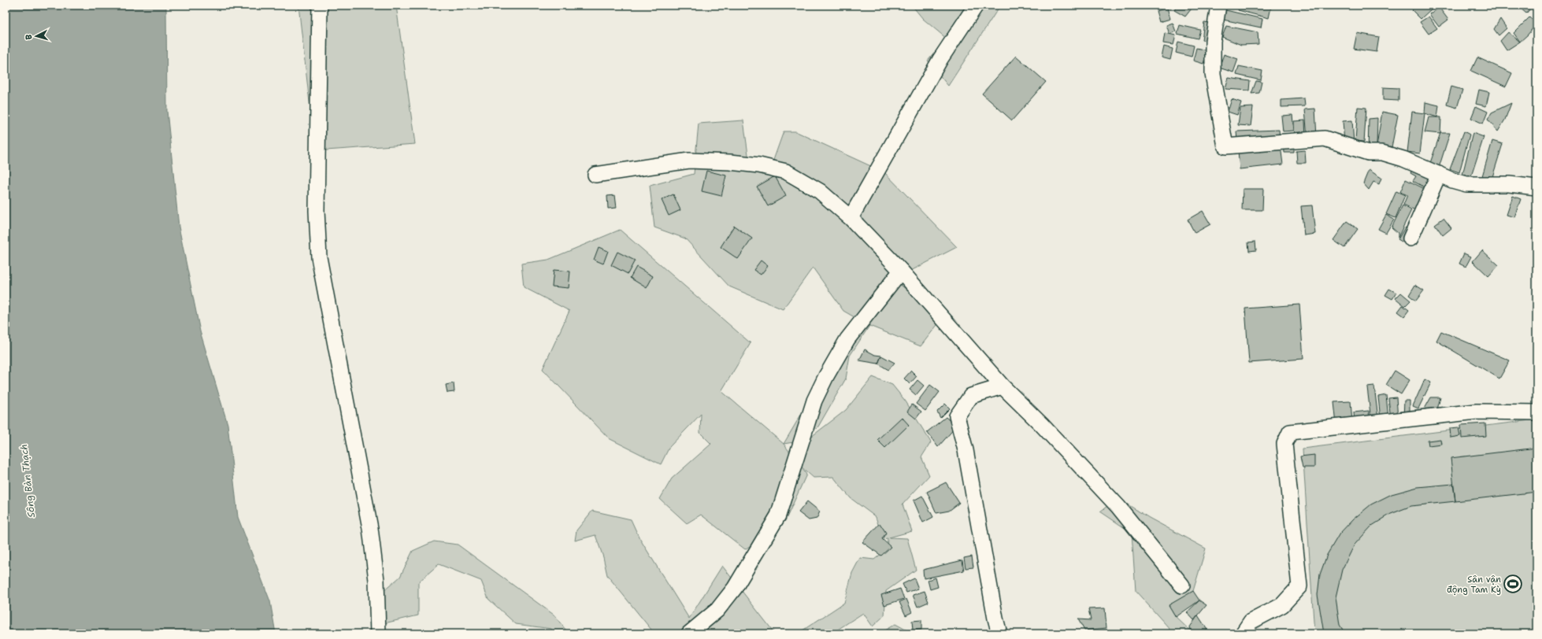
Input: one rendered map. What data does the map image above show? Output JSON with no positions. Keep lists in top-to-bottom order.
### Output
{
  "water": ["Sông Bàn Thạch"],
  "places": {
    "sports": ["Sân vận động Tam Kỳ"]
  },
  "north": "left"
}
